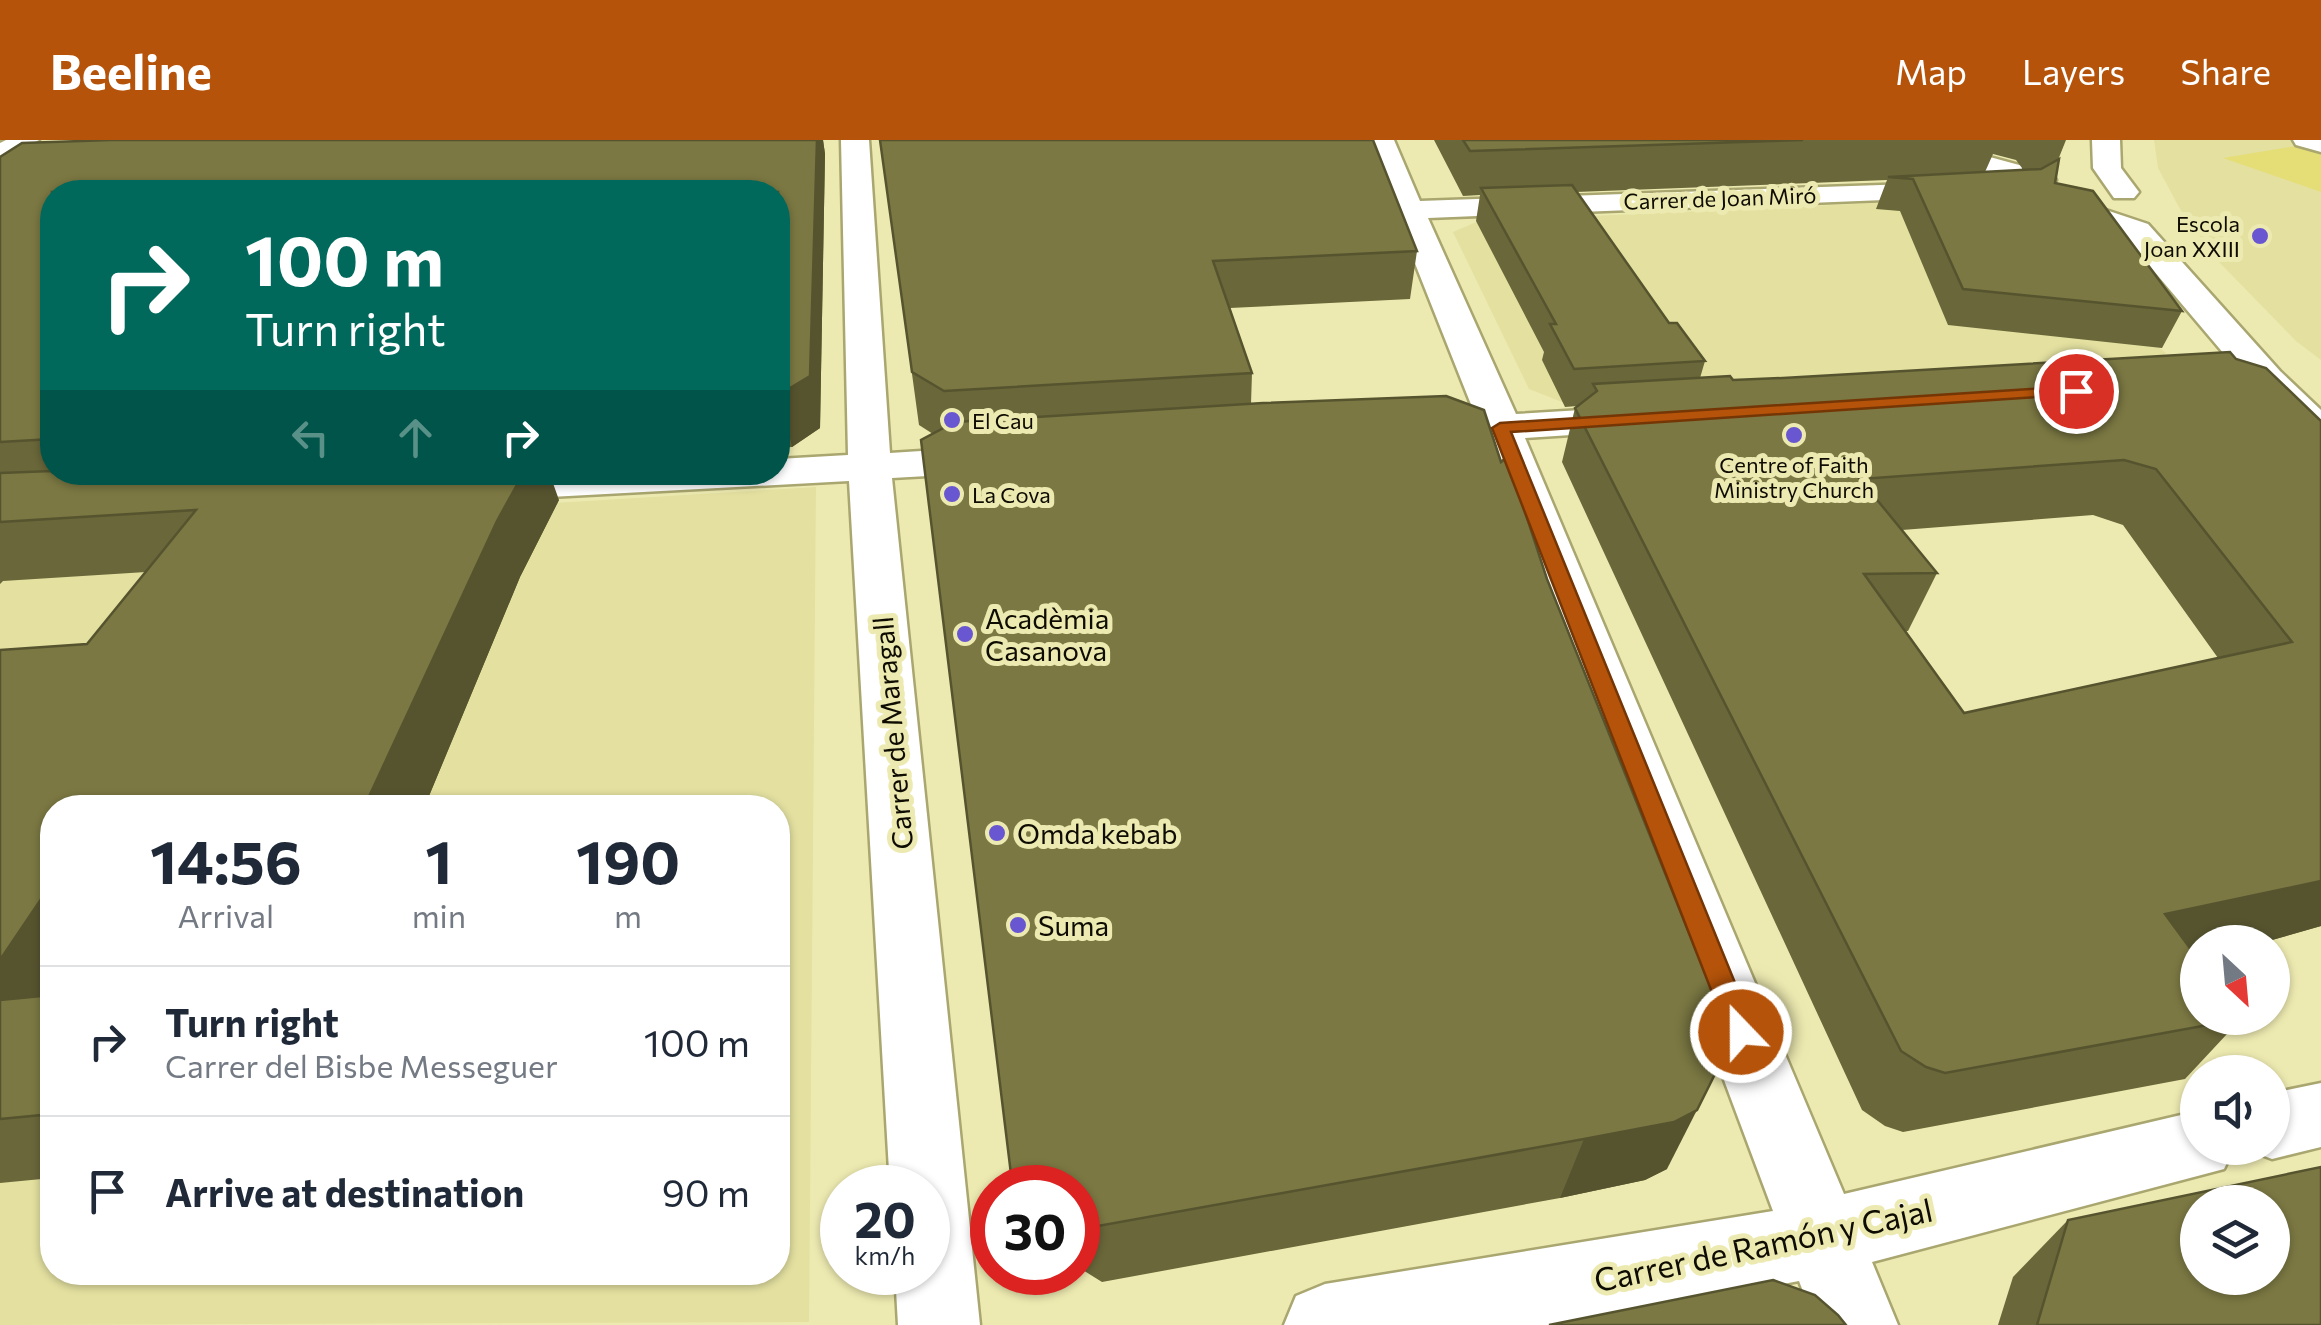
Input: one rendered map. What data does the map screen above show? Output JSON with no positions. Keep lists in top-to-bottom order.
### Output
{
  "streets": {
    "street": ["Carrer de Joan Miró", "Carrer de Maragall", "Carrer de Ramón y Cajal"]
  },
  "places": [
    "Escola Joan XXIII",
    "El Cau",
    "Centre of Faith Ministry Church",
    "La Cova",
    "Acadèmia Casanova",
    "Omda kebab",
    "Suma"
  ],
  "north": "bottom right",
  "page": {
    "header": "Beeline",
    "nav": ["Map", "Layers", "Share"],
    "turn": ["100 m", "Turn right"],
    "eta": [
      "14:56",
      "Arrival",
      "1",
      "min",
      "190",
      "m"
    ],
    "list": [
      {
        "name": "Turn right",
        "note": "Carrer del Bisbe Messeguer",
        "value": "100 m"
      },
      {
        "name": "Arrive at destination",
        "value": "90 m"
      }
    ],
    "speed": "20 km/h",
    "limit": "30"
  }
}
